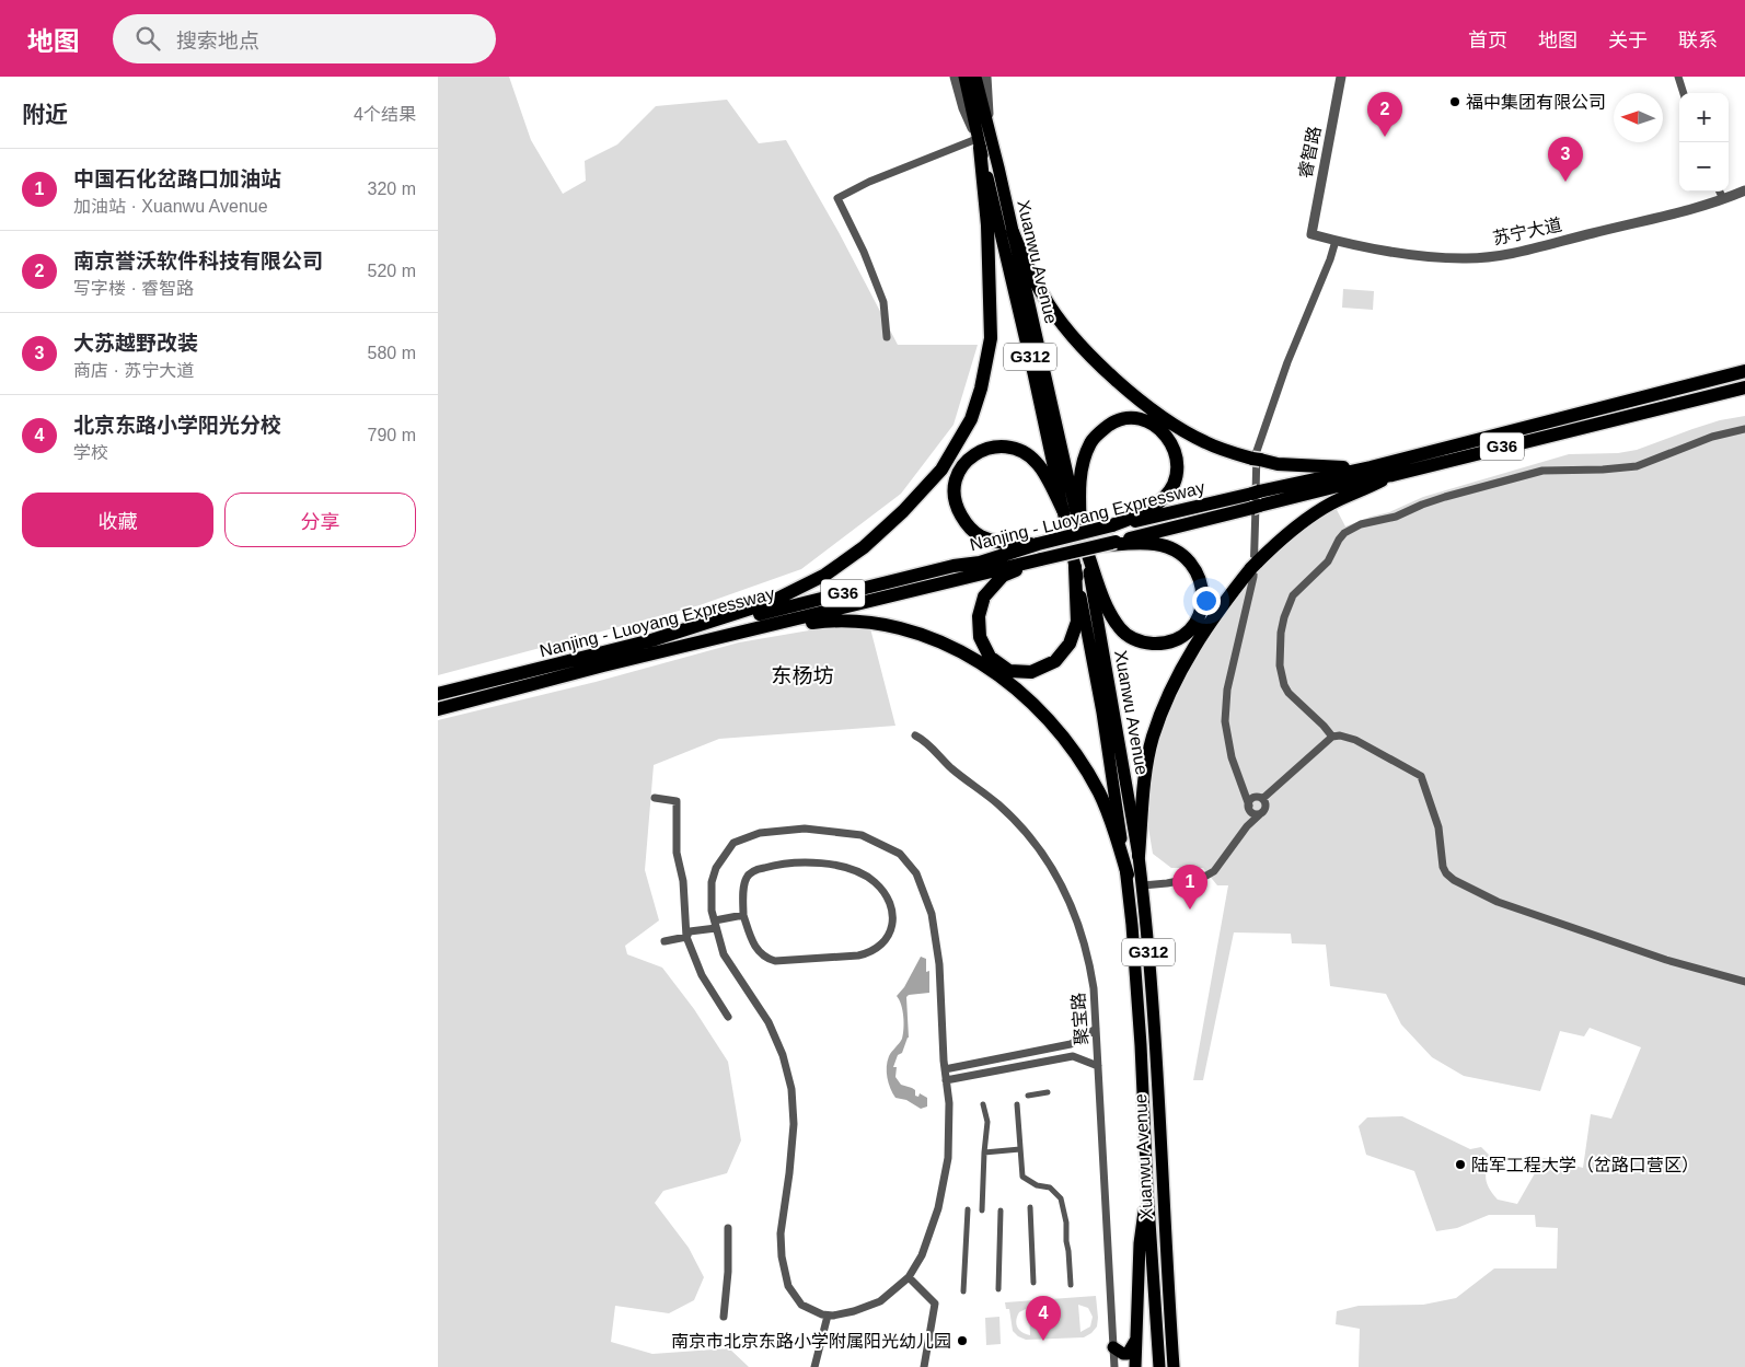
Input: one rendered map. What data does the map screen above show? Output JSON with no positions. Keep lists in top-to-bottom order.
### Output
{
  "streets": {
    "highway": [
      "Xuanwu Avenue",
      "G312",
      "G36",
      "Nanjing - Luoyang Expressway"
    ],
    "street": ["睿智路", "苏宁大道", "聚宝路"]
  },
  "crossings": [
    ["睿智路", "苏宁大道"]
  ],
  "districts": ["东杨坊"],
  "places": ["福中集团有限公司", "陆军工程大学（岔路口营区）", "南京市北京东路小学附属阳光幼儿园"],
  "north": "left",
  "page": {
    "header": "地图",
    "search": "搜索地点",
    "nav": [
      "首页",
      "地图",
      "关于",
      "联系"
    ],
    "heading": ["附近", "4个结果"],
    "pins": [
      "2",
      "3",
      "1",
      "4"
    ],
    "map_buttons": ["+", "−"],
    "list": [
      {
        "mark": "1",
        "name": "中国石化岔路口加油站",
        "note": "加油站 · Xuanwu Avenue",
        "value": "320 m"
      },
      {
        "mark": "2",
        "name": "南京誉沃软件科技有限公司",
        "note": "写字楼 · 睿智路",
        "value": "520 m"
      },
      {
        "mark": "3",
        "name": "大苏越野改装",
        "note": "商店 · 苏宁大道",
        "value": "580 m"
      },
      {
        "mark": "4",
        "name": "北京东路小学阳光分校",
        "note": "学校",
        "value": "790 m"
      }
    ],
    "buttons": ["收藏", "分享"]
  }
}
